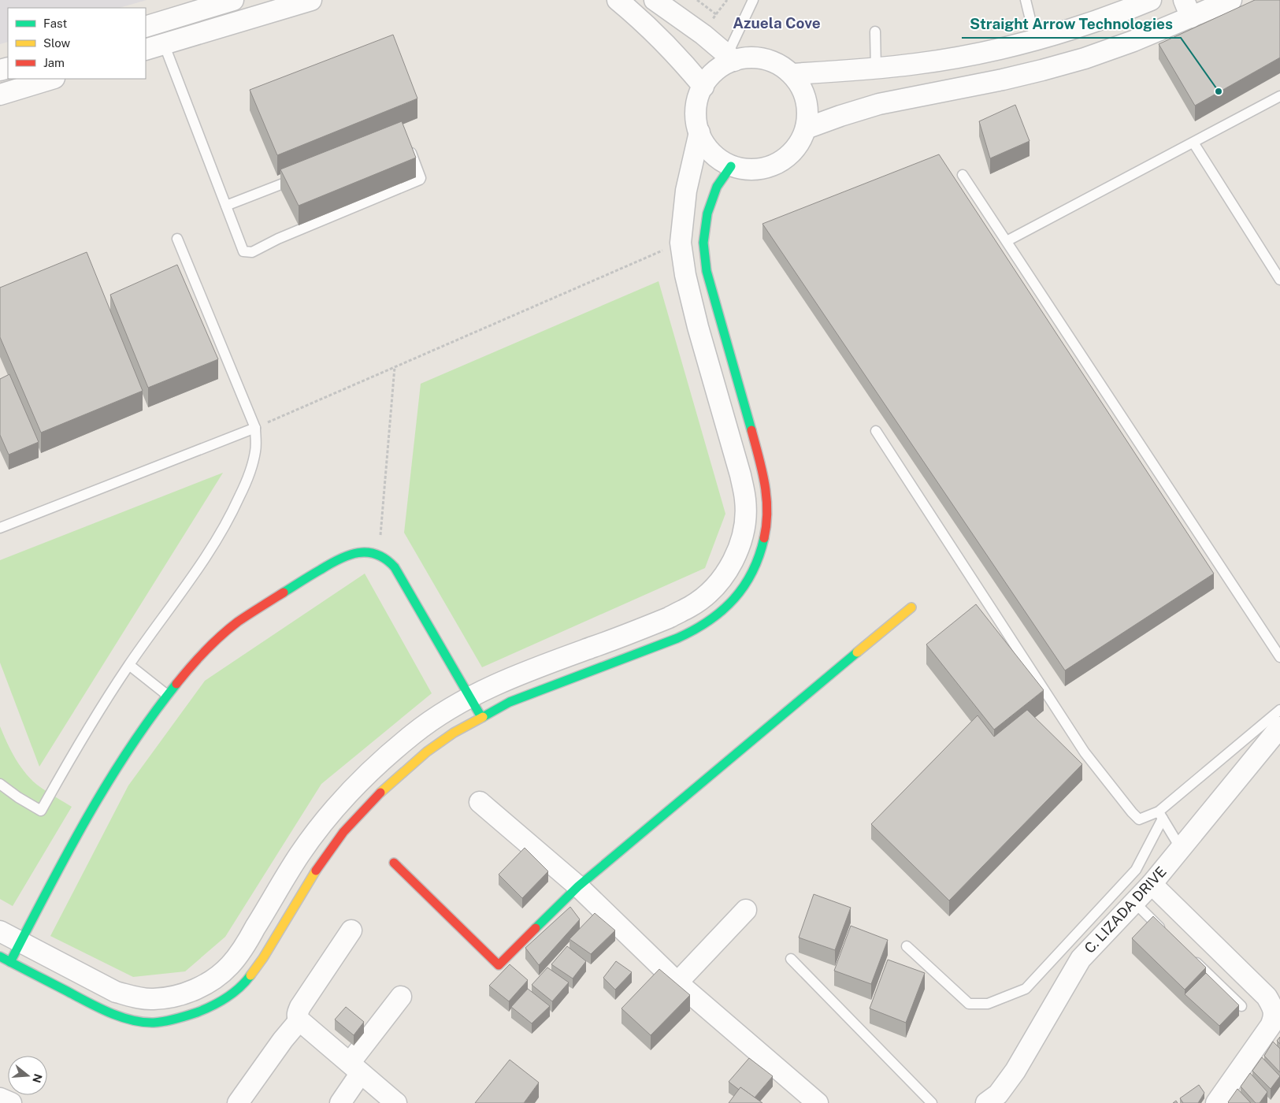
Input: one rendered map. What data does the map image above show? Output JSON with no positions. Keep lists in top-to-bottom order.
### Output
{
  "streets": {
    "street": ["C. LIZADA DRIVE"]
  },
  "districts": ["Azuela Cove"],
  "places": ["Straight Arrow Technologies"],
  "legend": ["Fast", "Slow", "Jam"],
  "north": "right"
}
